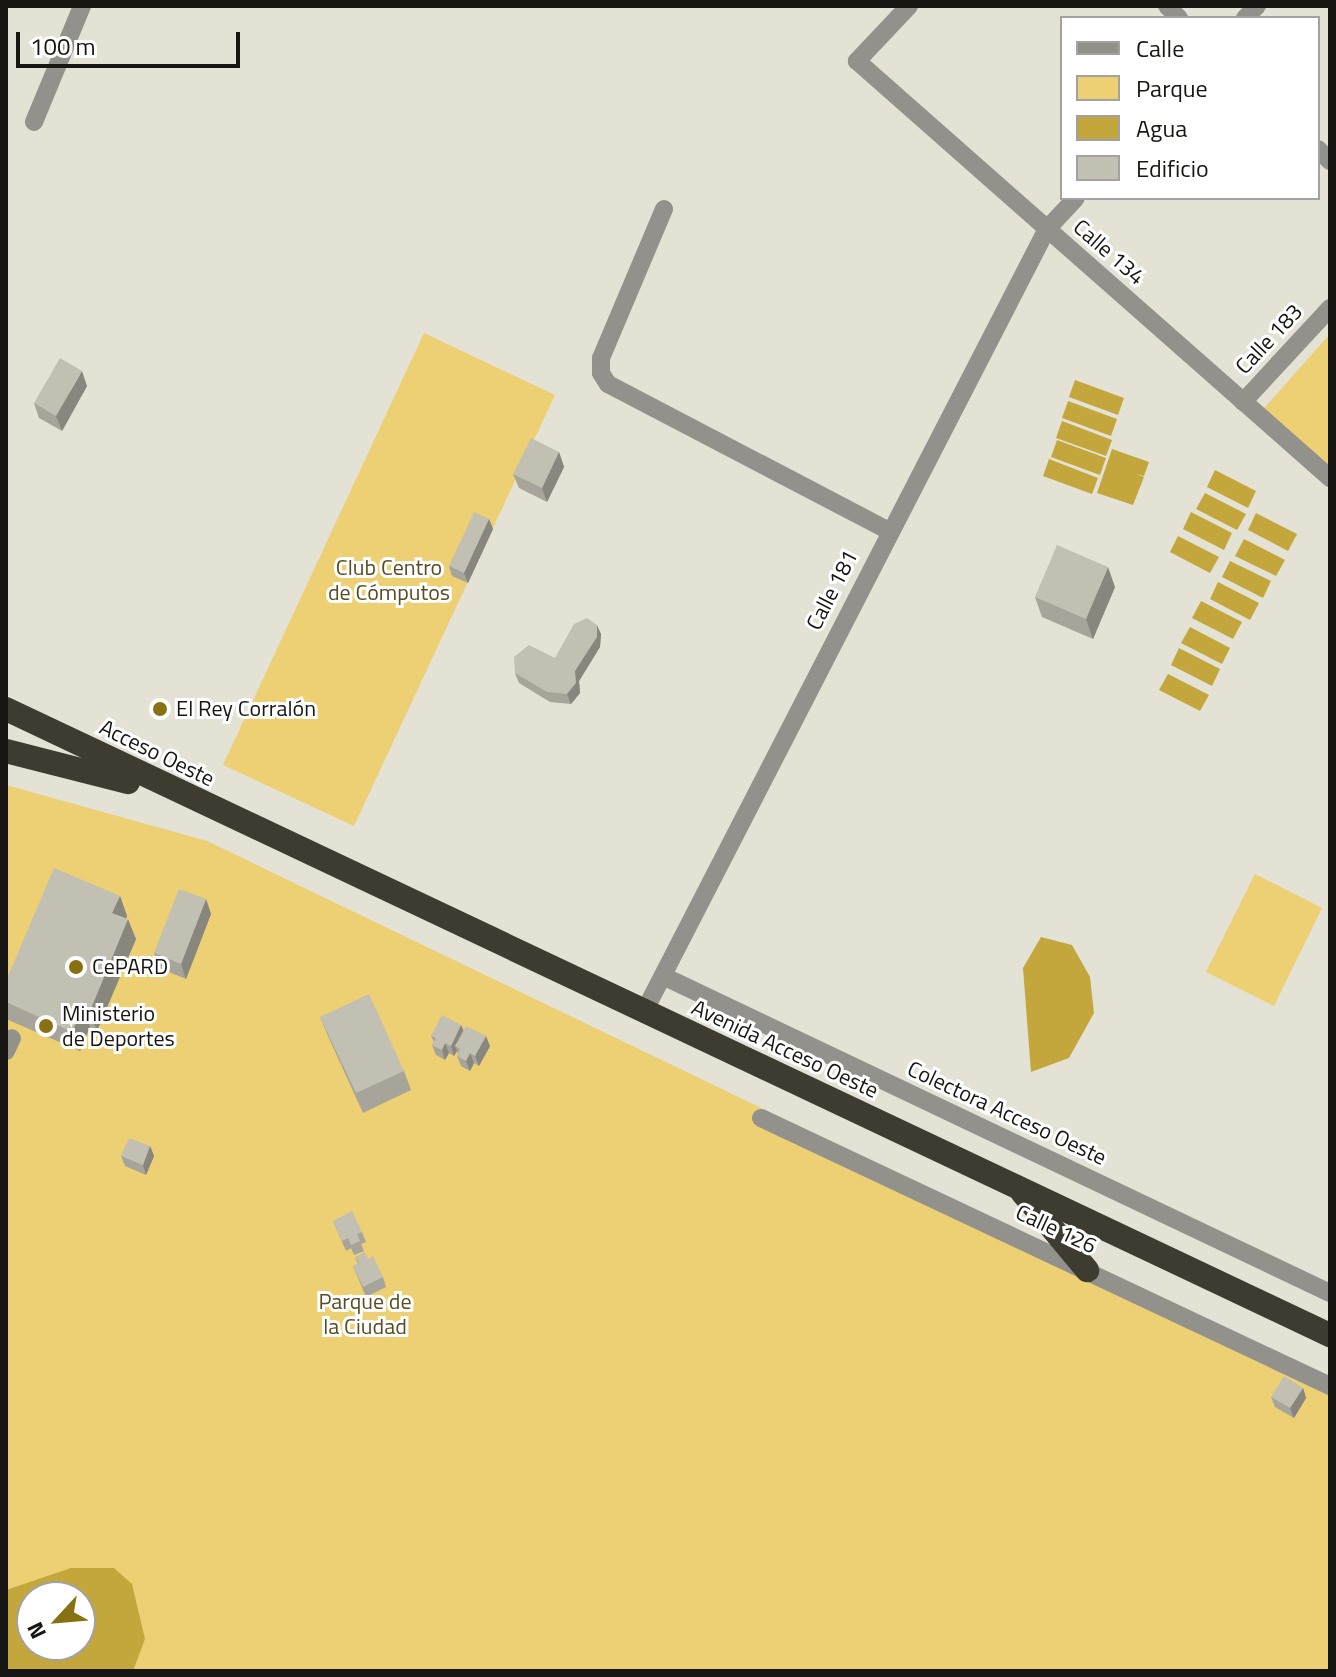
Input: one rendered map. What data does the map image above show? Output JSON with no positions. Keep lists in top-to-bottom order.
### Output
{
  "streets": {
    "highway": ["Acceso Oeste", "Avenida Acceso Oeste"],
    "street": [
      "Calle 134",
      "Calle 183",
      "Calle 181",
      "Colectora Acceso Oeste",
      "Calle 126"
    ]
  },
  "crossings": [
    ["Calle 134", "Calle 183"],
    ["Calle 134", "Calle 181"],
    ["Calle 181", "Avenida Acceso Oeste"],
    ["Calle 181", "Colectora Acceso Oeste"],
    ["Acceso Oeste", "Avenida Acceso Oeste"]
  ],
  "parks": ["Club Centro de Cómputos", "Parque de la Ciudad"],
  "places": ["El Rey Corralón", "CePARD", "Ministerio de Deportes"],
  "legend": [
    "Calle",
    "Parque",
    "Agua",
    "Edificio"
  ],
  "scale_bar": "100 m",
  "north": "bottom left"
}
